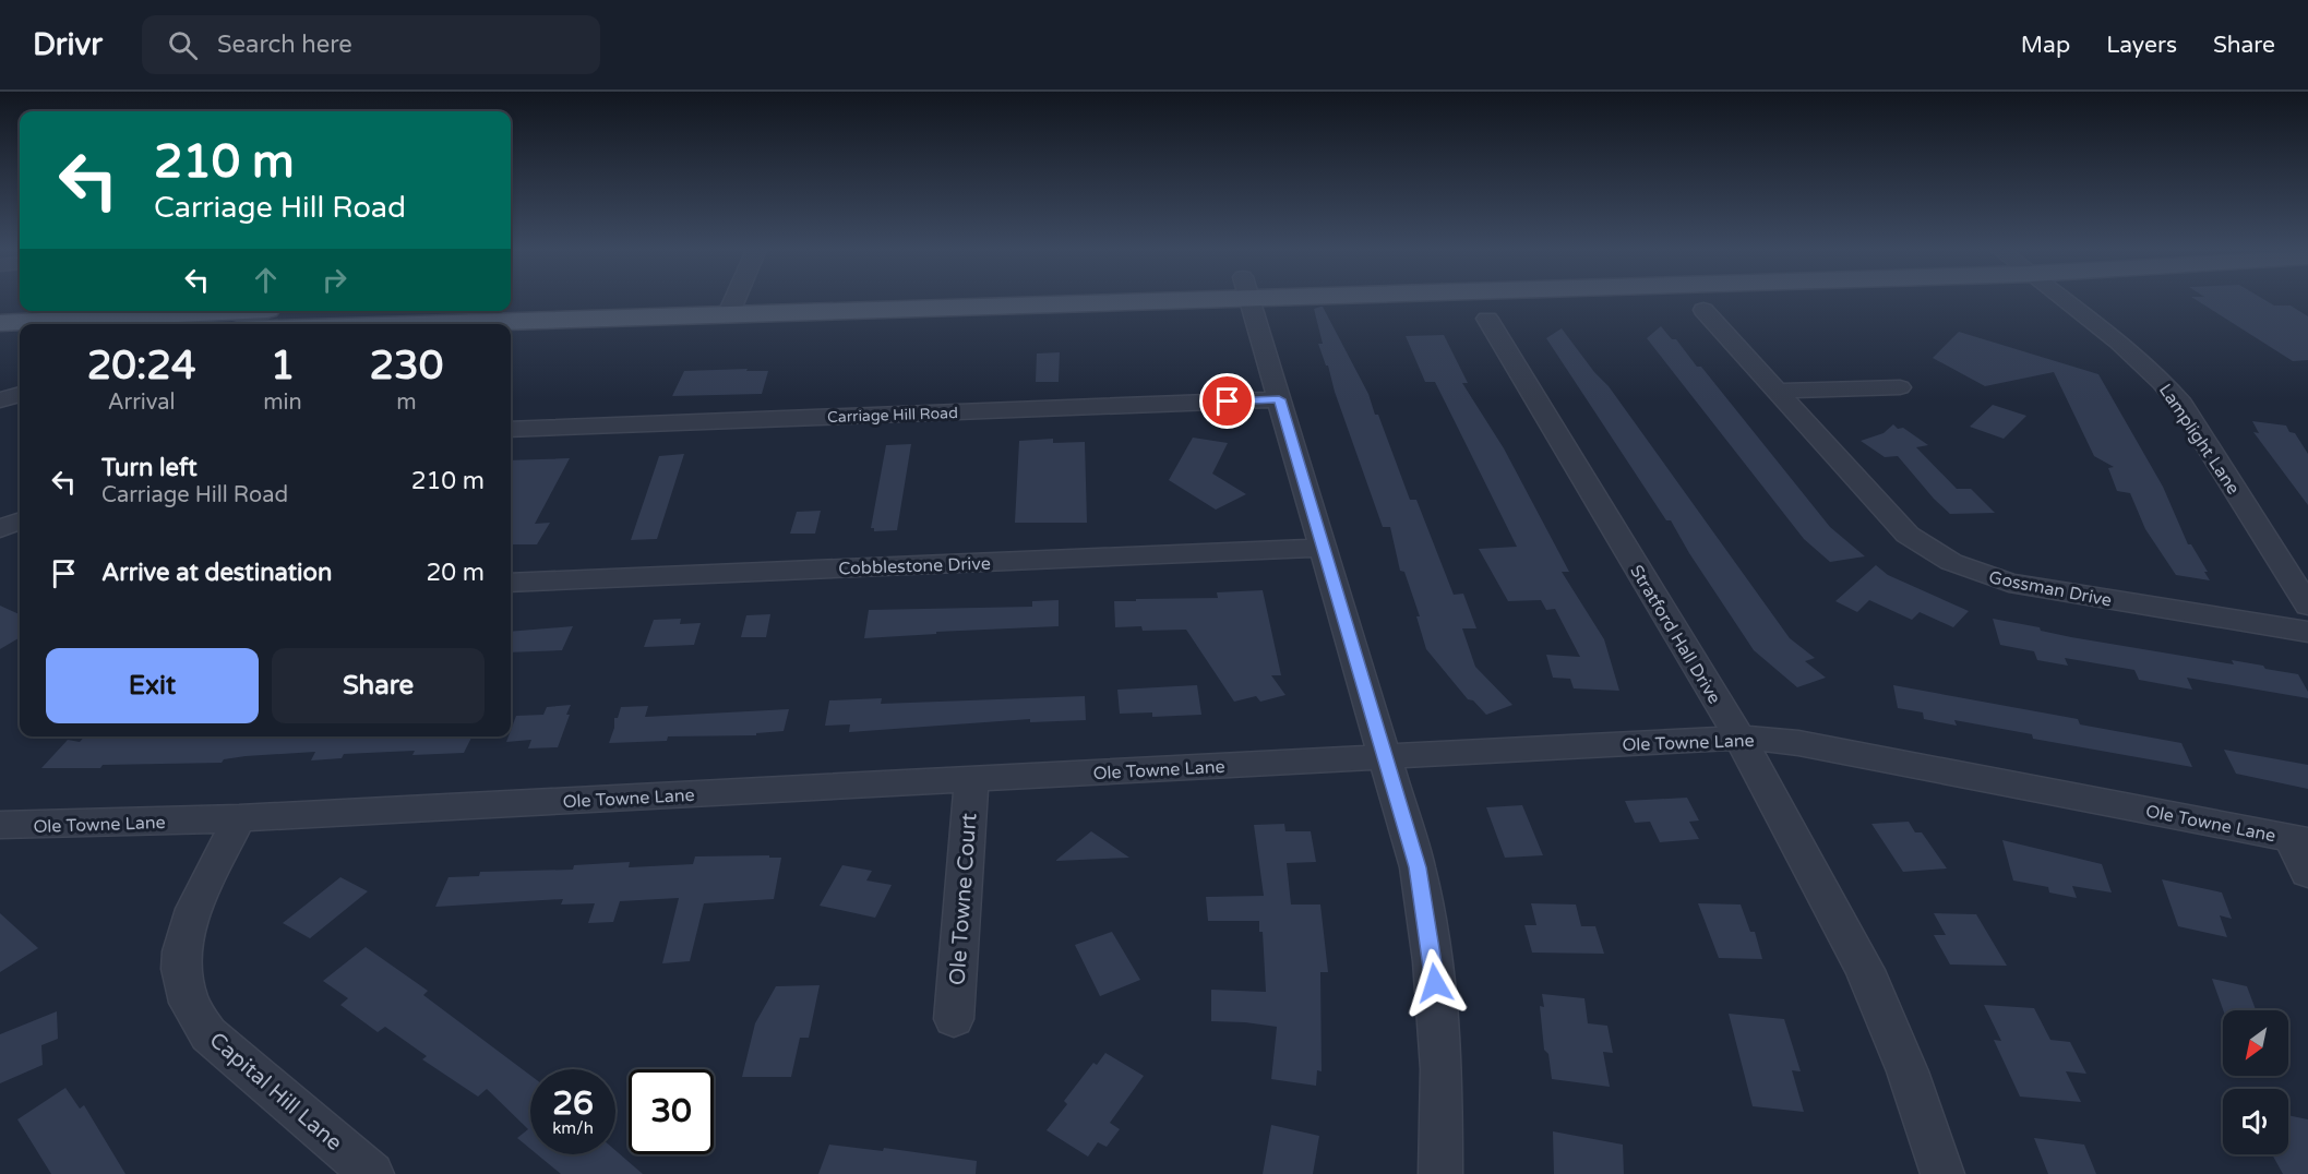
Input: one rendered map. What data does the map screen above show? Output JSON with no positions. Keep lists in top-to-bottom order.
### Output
{
  "streets": {
    "street": [
      "Carriage Hill Road",
      "Lamplight Lane",
      "Cobblestone Drive",
      "Gossman Drive",
      "Stratford Hall Drive",
      "Ole Towne Lane",
      "Ole Towne Court",
      "Capital Hill Lane"
    ]
  },
  "crossings": [
    ["Stratford Hall Drive", "Ole Towne Lane"],
    ["Ole Towne Lane", "Ole Towne Court"],
    ["Ole Towne Lane", "Capital Hill Lane"]
  ],
  "north": "bottom left",
  "page": {
    "header": "Drivr",
    "search": "Search here",
    "nav": ["Map", "Layers", "Share"],
    "turn": ["210 m", "Carriage Hill Road"],
    "eta": [
      "20:24",
      "Arrival",
      "1",
      "min",
      "230",
      "m"
    ],
    "list": [
      {
        "name": "Turn left",
        "note": "Carriage Hill Road",
        "value": "210 m"
      },
      {
        "name": "Arrive at destination",
        "value": "20 m"
      }
    ],
    "buttons": ["Exit", "Share"],
    "speed": "26 km/h",
    "limit": "30"
  }
}
